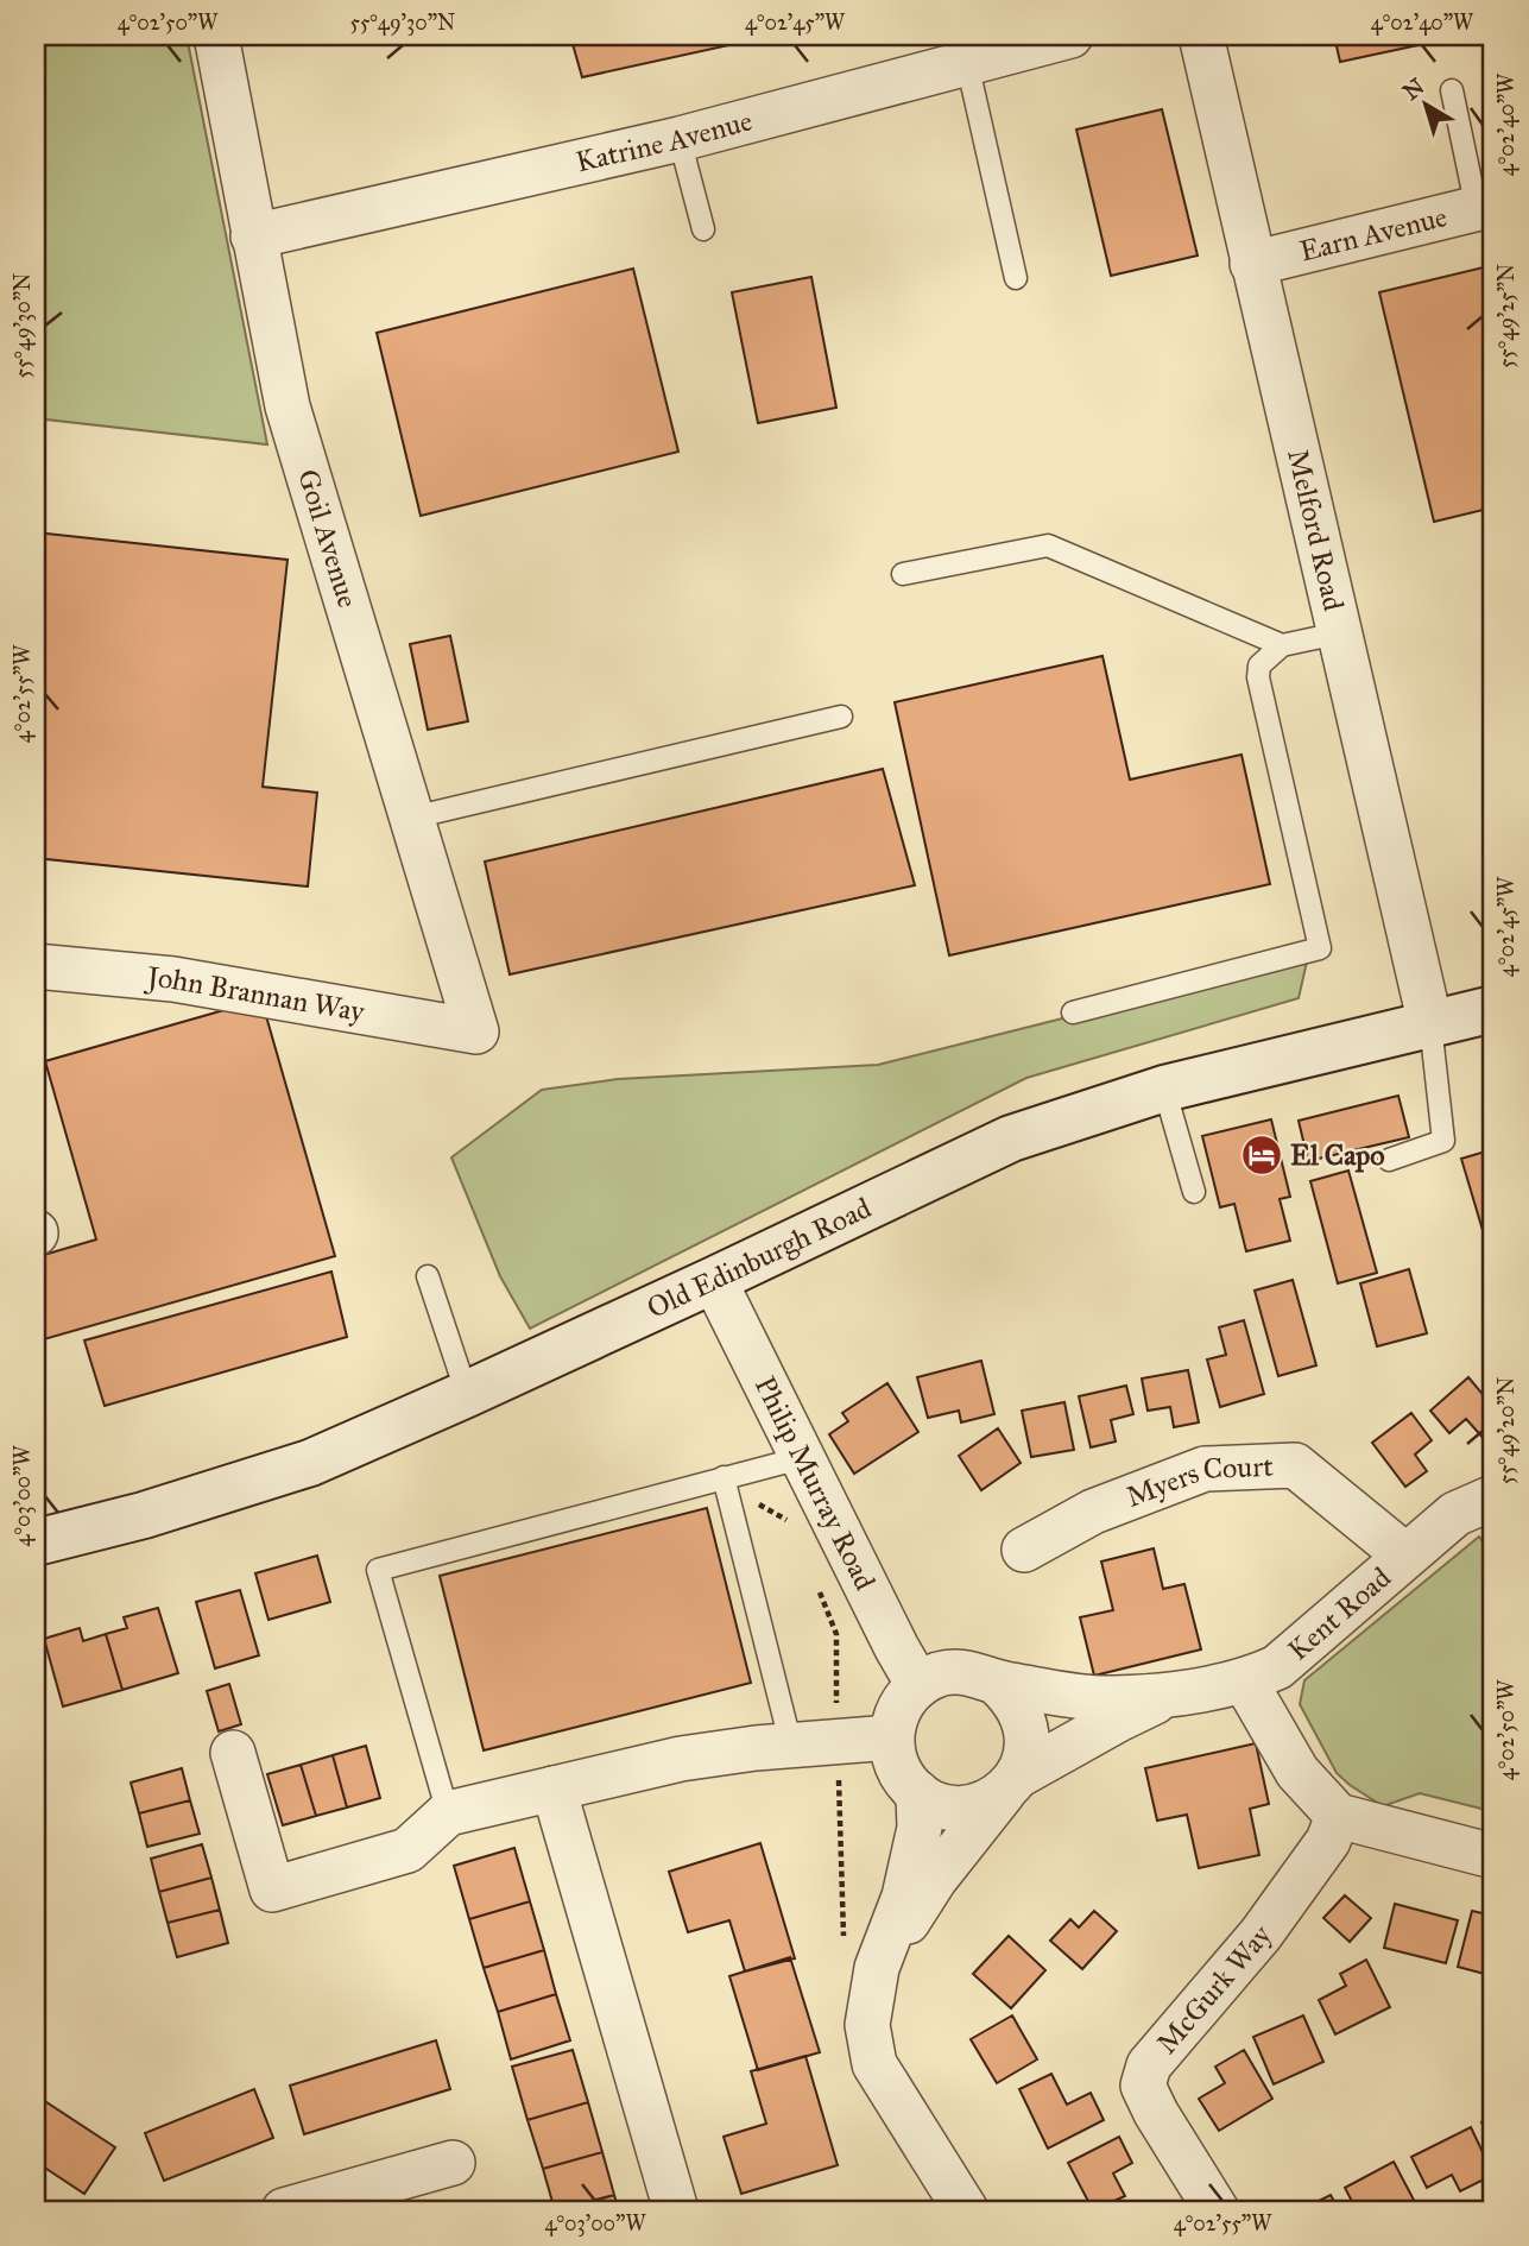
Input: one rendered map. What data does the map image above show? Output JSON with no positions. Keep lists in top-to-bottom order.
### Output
{
  "streets": {
    "main road": ["Old Edinburgh Road"],
    "street": [
      "Katrine Avenue",
      "Earn Avenue",
      "Melford Road",
      "Goil Avenue",
      "John Brannan Way",
      "Philip Murray Road",
      "Myers Court",
      "Kent Road",
      "McGurk Way"
    ]
  },
  "crossings": [
    ["Katrine Avenue", "Goil Avenue"],
    ["Earn Avenue", "Melford Road"],
    ["Melford Road", "Old Edinburgh Road"],
    ["Goil Avenue", "John Brannan Way"],
    ["Old Edinburgh Road", "Philip Murray Road"],
    ["Philip Murray Road", "Kent Road"],
    ["Myers Court", "Kent Road"]
  ],
  "places": {
    "hotel": ["El Capo"]
  },
  "north": "top left",
  "coordinates": [
    "4°02'50\"W",
    "55°49'30\"N",
    "4°02'45\"W",
    "4°02'40\"W",
    "55°49'25\"N",
    "4°02'55\"W",
    "55°49'20\"N",
    "4°03'00\"W"
  ]
}
